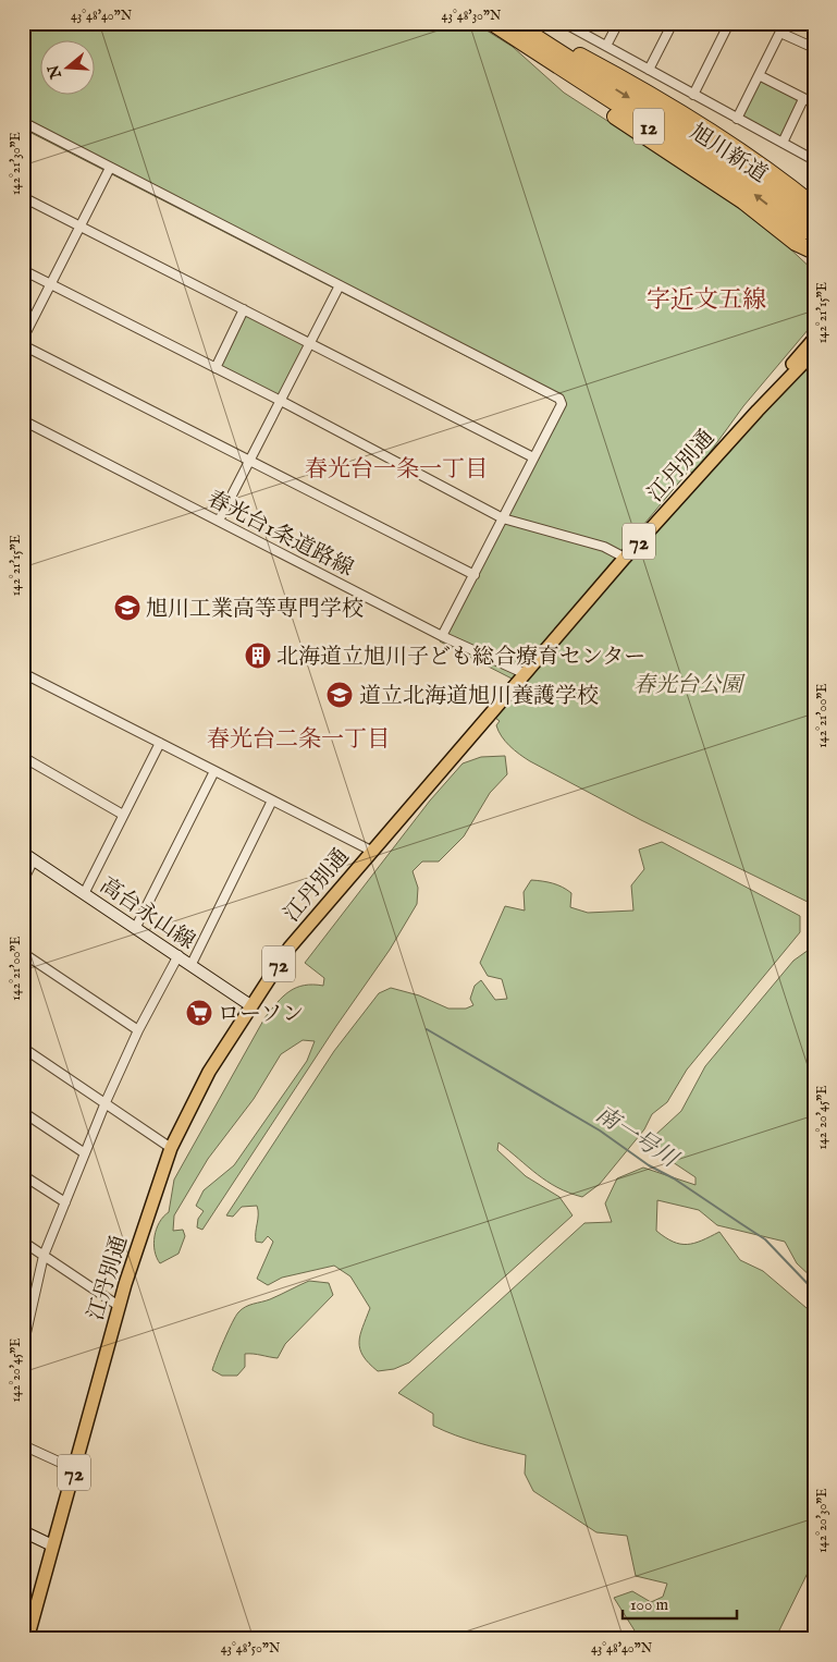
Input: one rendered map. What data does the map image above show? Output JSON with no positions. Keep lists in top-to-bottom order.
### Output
{
  "streets": {
    "highway": ["12", "旭川新道"],
    "main road": ["江丹別通", "72"],
    "street": ["春光台1条道路線", "高台永山線"]
  },
  "crossings": [
    ["12", "旭川新道"],
    ["江丹別通", "春光台1条道路線"],
    ["江丹別通", "高台永山線"]
  ],
  "districts": ["字近文五線", "春光台一条一丁目", "春光台二条一丁目"],
  "water": ["南一号川"],
  "parks": ["春光台公園"],
  "places": {
    "school or university": ["旭川工業高等専門学校", "道立北海道旭川養護学校"],
    "building": ["北海道立旭川子ども総合療育センター"],
    "supermarket": ["ローソン"]
  },
  "scale_bar": "100 m",
  "north": "left",
  "coordinates": [
    "43°48'40\"N",
    "43°48'30\"N",
    "142°21'30\"E",
    "142°21'15\"E",
    "142°21'00\"E",
    "142°20'45\"E",
    "142°20'30\"E",
    "43°48'50\"N"
  ]
}
